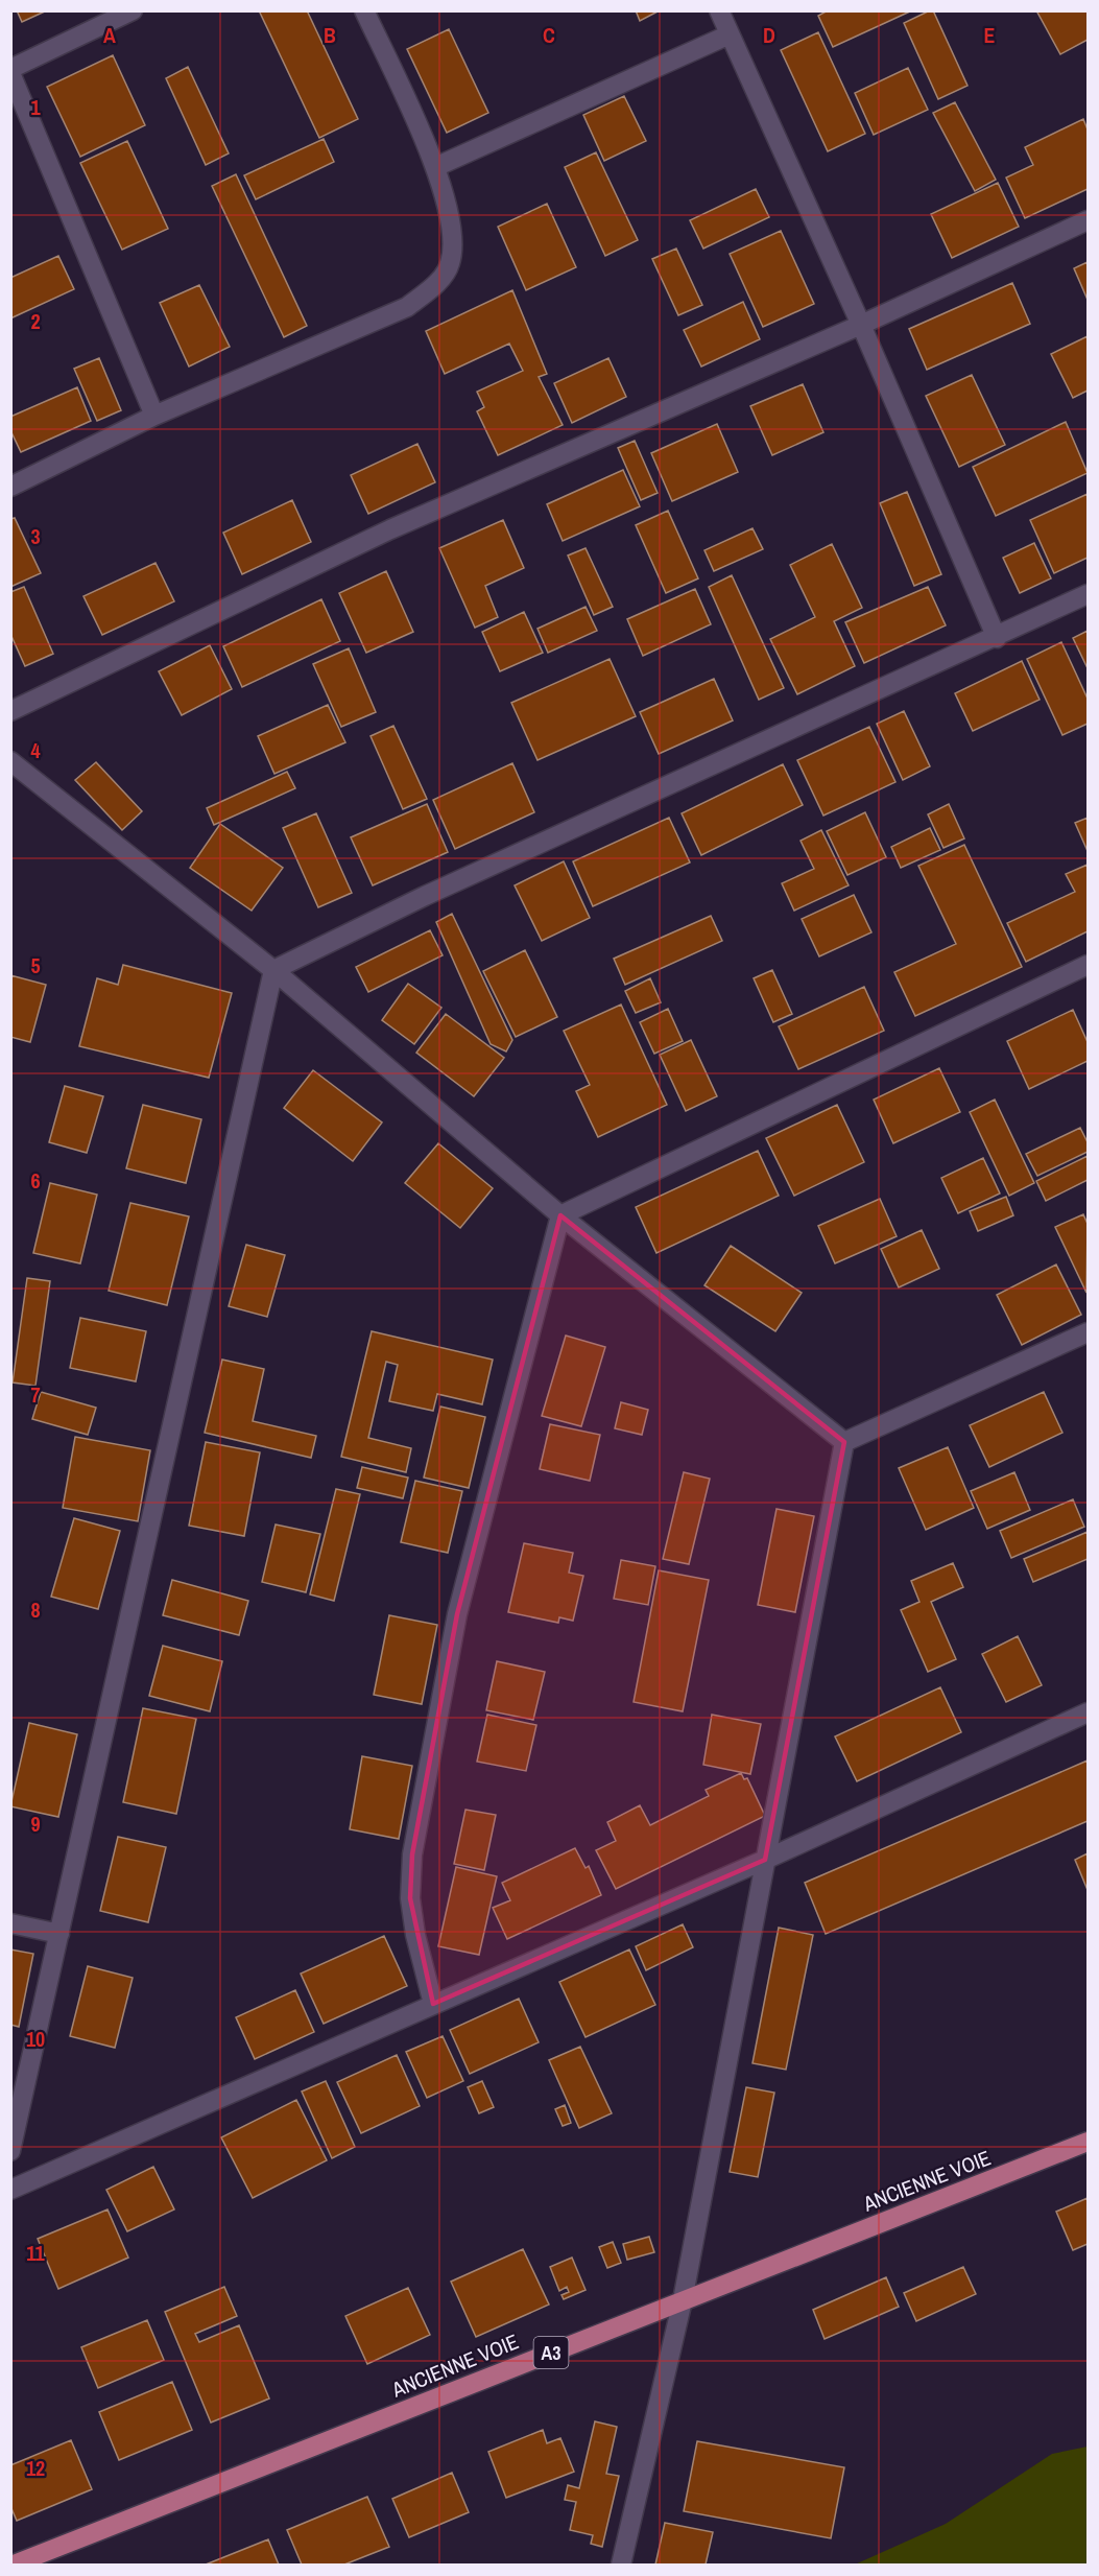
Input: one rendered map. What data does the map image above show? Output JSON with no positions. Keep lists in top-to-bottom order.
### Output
{
  "streets": {
    "main road": ["ANCIENNE VOIE", "A3"]
  },
  "grid": {
    "columns": [
      "A",
      "B",
      "C",
      "D",
      "E"
    ],
    "rows": [
      "1",
      "2",
      "3",
      "4",
      "5",
      "6",
      "7",
      "8",
      "9",
      "10",
      "11",
      "12"
    ]
  }
}
